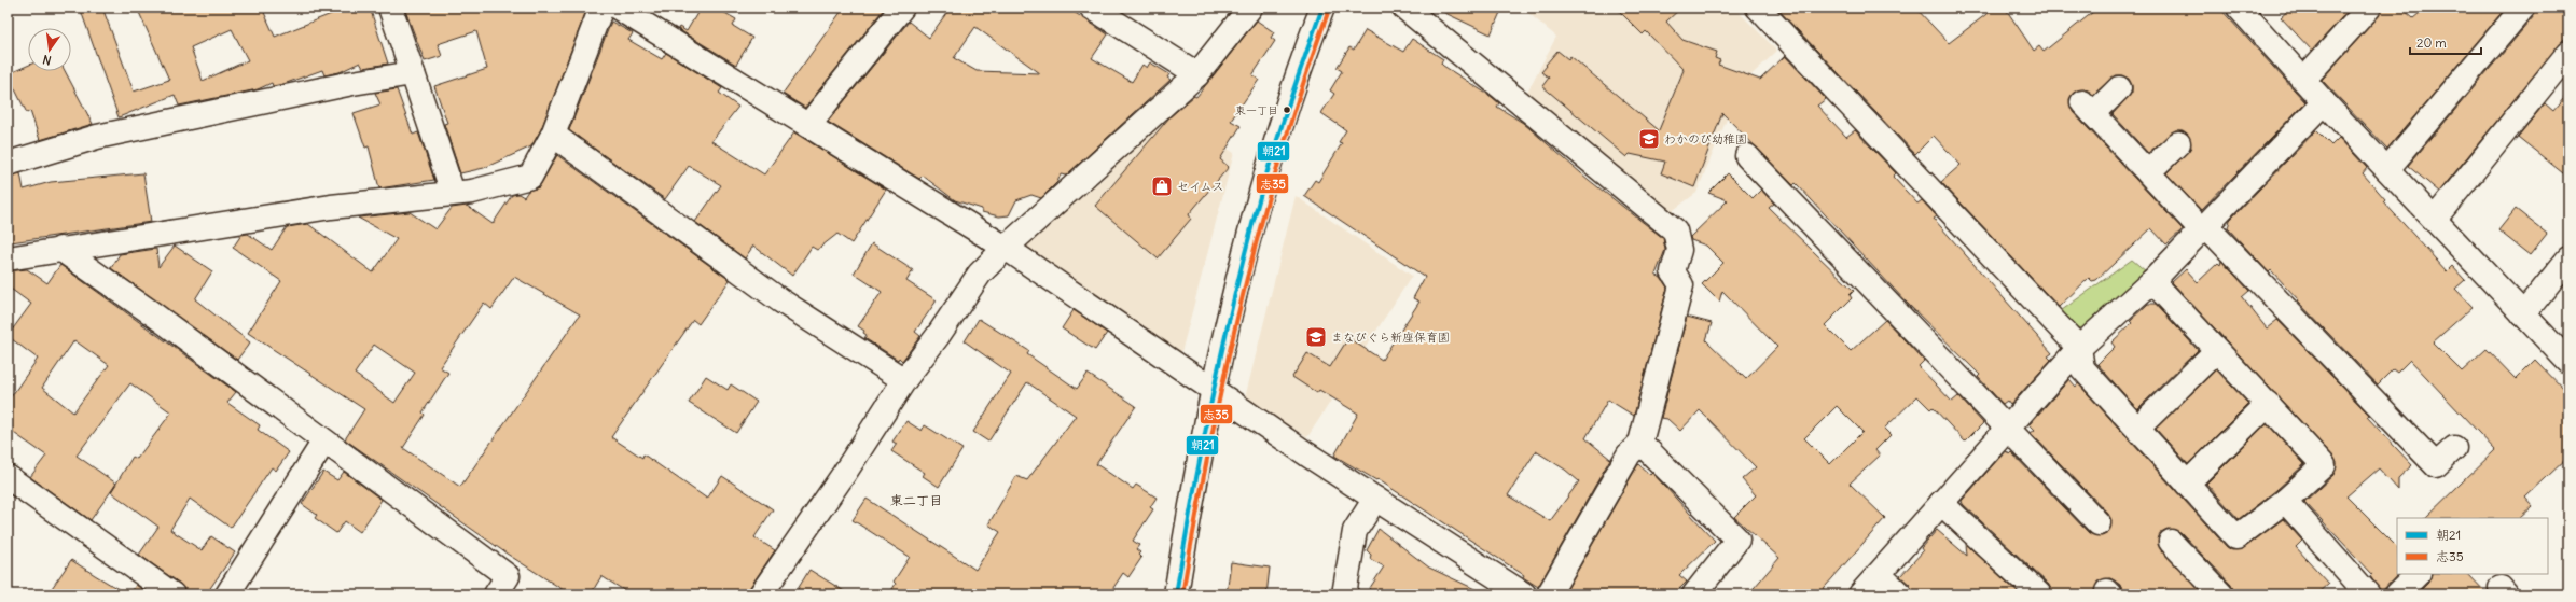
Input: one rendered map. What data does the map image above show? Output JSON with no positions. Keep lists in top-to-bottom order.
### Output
{
  "districts": ["東二丁目"],
  "places": {
    "other": ["東一丁目"],
    "school or university": ["わかのび幼稚園", "まなびぐら新座保育園"],
    "shop": ["セイムス"]
  },
  "lines": ["transit line 朝21", "transit line 志35"],
  "legend": ["朝21", "志35"],
  "scale_bar": "20 m",
  "north": "bottom"
}
